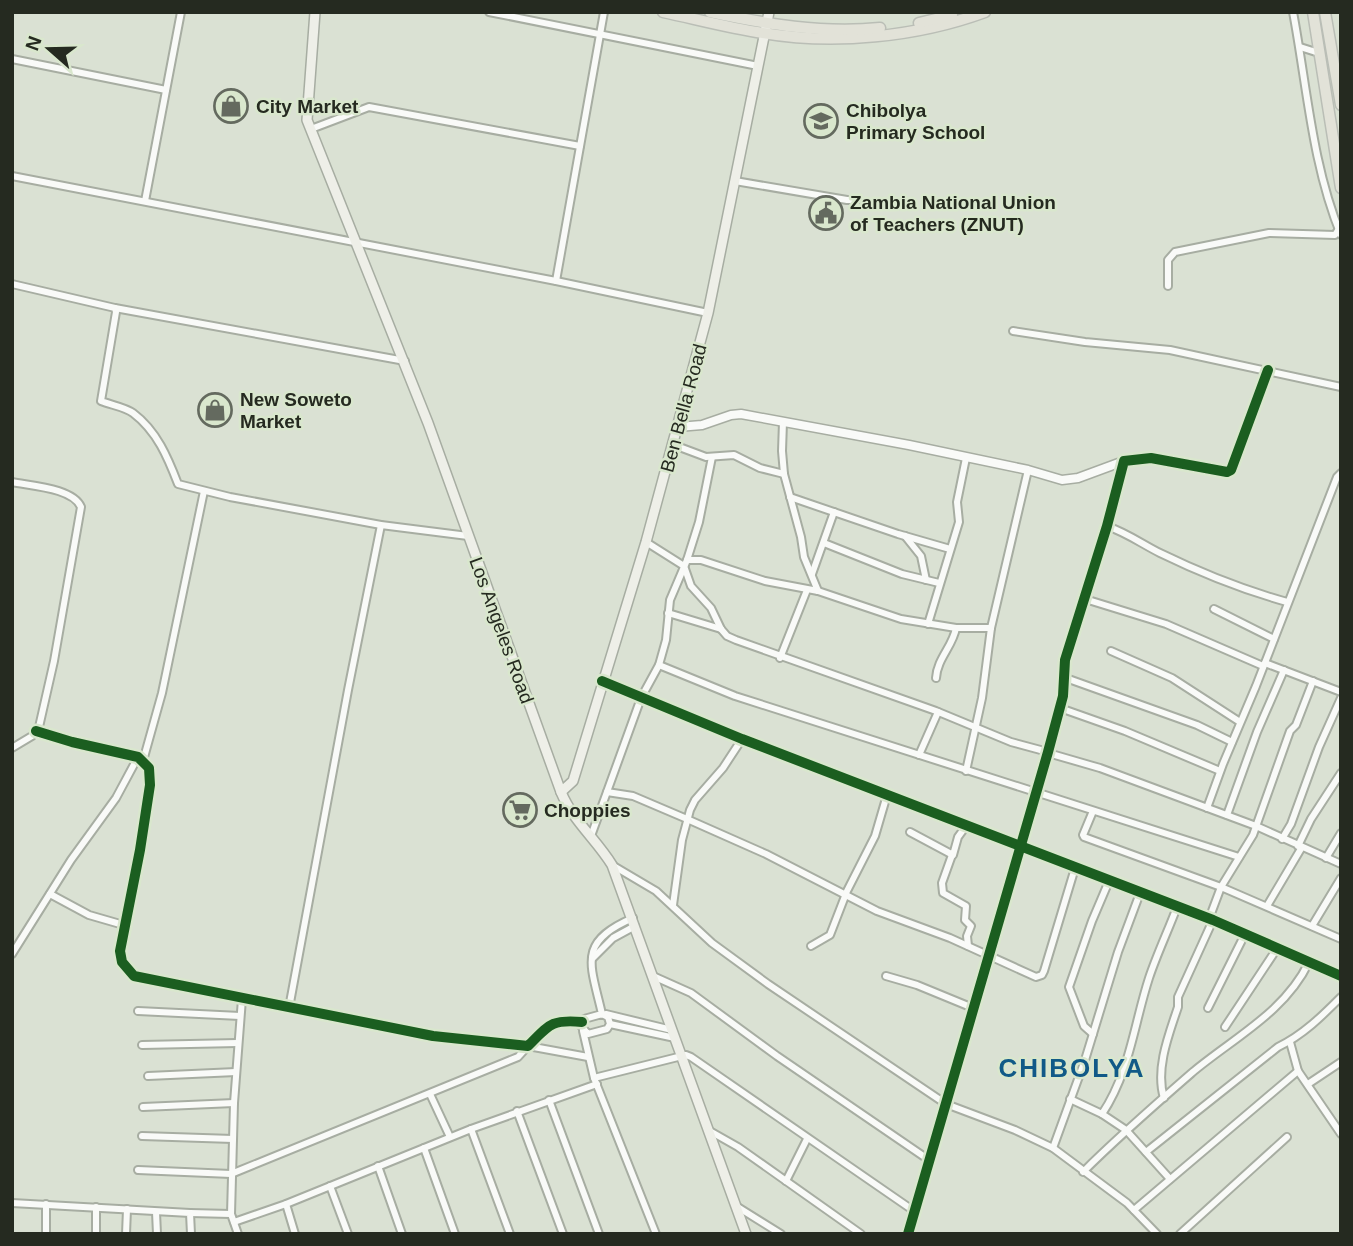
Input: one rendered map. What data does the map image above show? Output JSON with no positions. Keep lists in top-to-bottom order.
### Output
{
  "streets": {
    "main road": ["Ben Bella Road", "Los Angeles Road"]
  },
  "crossings": [
    ["Ben Bella Road", "Los Angeles Road"]
  ],
  "districts": ["CHIBOLYA"],
  "places": {
    "shop": ["City Market", "New Soweto Market"],
    "school or university": ["Chibolya Primary School"],
    "public building": ["Zambia National Union of Teachers (ZNUT)"],
    "supermarket": ["Choppies"]
  },
  "north": "left"
}
